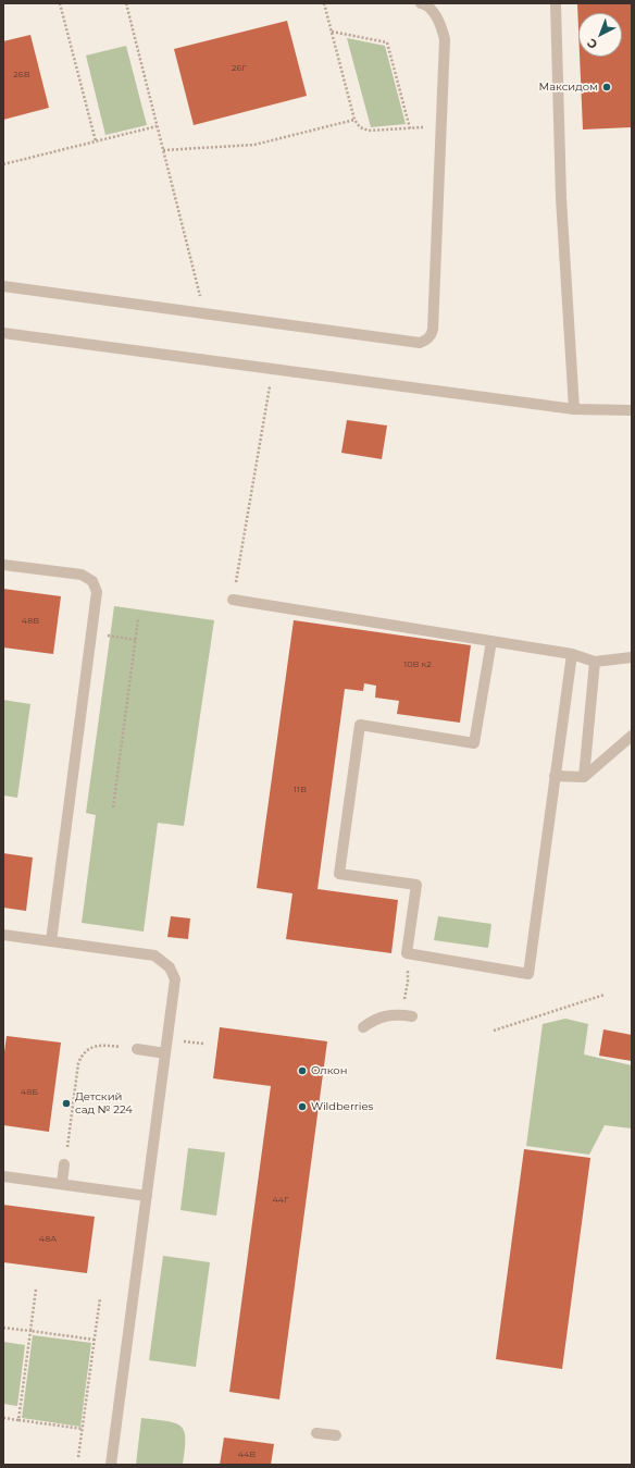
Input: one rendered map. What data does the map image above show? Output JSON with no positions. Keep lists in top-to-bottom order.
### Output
{
  "places": [
    "Максидом",
    "Олкон",
    "Детский сад № 224",
    "Wildberries"
  ],
  "house_numbers": [
    "26Г",
    "26В",
    "48В",
    "10В к2",
    "11В",
    "48Б",
    "44Г",
    "48А",
    "44В"
  ],
  "north": "bottom left"
}
